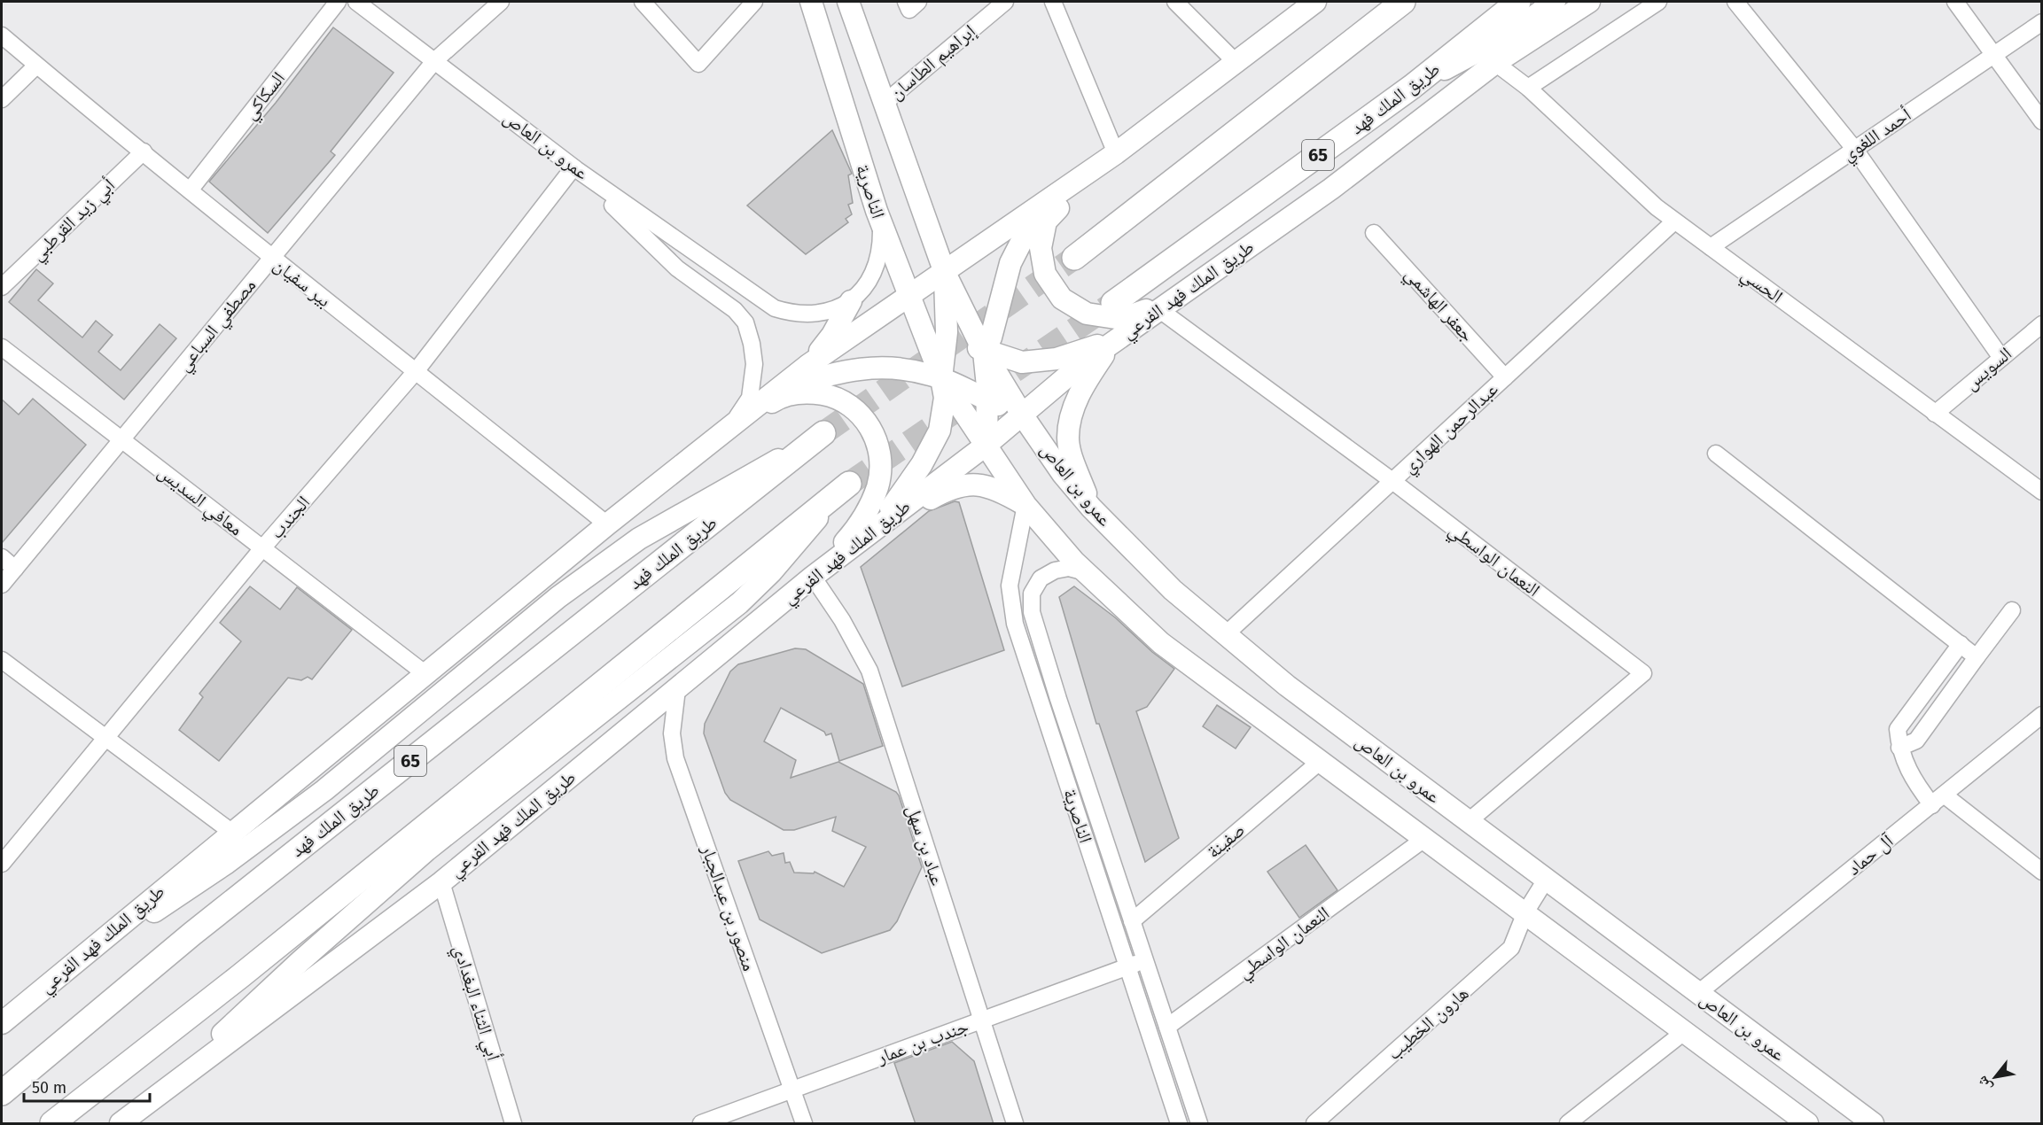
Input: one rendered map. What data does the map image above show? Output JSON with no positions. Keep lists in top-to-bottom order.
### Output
{
  "streets": {
    "highway": ["طريق الملك فهد", "65"],
    "main road": ["عمرو بن العاص", "الناصرية", "طريق الملك فهد الفرعي"],
    "street": [
      "إبراهيم الطاسان",
      "السكاكي",
      "أحمد اللغوي",
      "أبي زيد القرطبي",
      "بير سفيان",
      "الحسي",
      "جعفر الهاشمي",
      "مصطفي السباعي",
      "السويس",
      "عبدالرحمن الهواري",
      "معافي السديس",
      "الجندب",
      "النعمان الواسطي",
      "صفينة",
      "عباد بن سهل",
      "آل حماد",
      "منصور بن عبدالجبار",
      "أبي الثناء البغدادي",
      "هارون الخطيب",
      "جندب بن عمار"
    ]
  },
  "crossings": [
    ["السكاكي", "بير سفيان"],
    ["أحمد اللغوي", "الحسي"],
    ["عمرو بن العاص", "طريق الملك فهد الفرعي"],
    ["عمرو بن العاص", "مصطفي السباعي"],
    ["عمرو بن العاص", "عبدالرحمن الهواري"],
    ["عمرو بن العاص", "الجندب"],
    ["عمرو بن العاص", "النعمان الواسطي"],
    ["عمرو بن العاص", "آل حماد"],
    ["عمرو بن العاص", "هارون الخطيب"],
    ["الناصرية", "طريق الملك فهد الفرعي"],
    ["الناصرية", "النعمان الواسطي"],
    ["الناصرية", "صفينة"],
    ["الناصرية", "جندب بن عمار"],
    ["أبي زيد القرطبي", "بير سفيان"],
    ["بير سفيان", "طريق الملك فهد الفرعي"],
    ["بير سفيان", "مصطفي السباعي"],
    ["بير سفيان", "الجندب"],
    ["الحسي", "طريق الملك فهد الفرعي"],
    ["الحسي", "السويس"],
    ["الحسي", "عبدالرحمن الهواري"],
    ["طريق الملك فهد الفرعي", "معافي السديس"],
    ["طريق الملك فهد الفرعي", "النعمان الواسطي"],
    ["طريق الملك فهد الفرعي", "عباد بن سهل"],
    ["طريق الملك فهد الفرعي", "منصور بن عبدالجبار"],
    ["طريق الملك فهد الفرعي", "أبي الثناء البغدادي"],
    ["جعفر الهاشمي", "عبدالرحمن الهواري"],
    ["مصطفي السباعي", "معافي السديس"],
    ["عبدالرحمن الهواري", "النعمان الواسطي"],
    ["معافي السديس", "الجندب"],
    ["عباد بن سهل", "جندب بن عمار"],
    ["منصور بن عبدالجبار", "جندب بن عمار"]
  ],
  "scale_bar": "50 m",
  "north": "bottom left"
}
